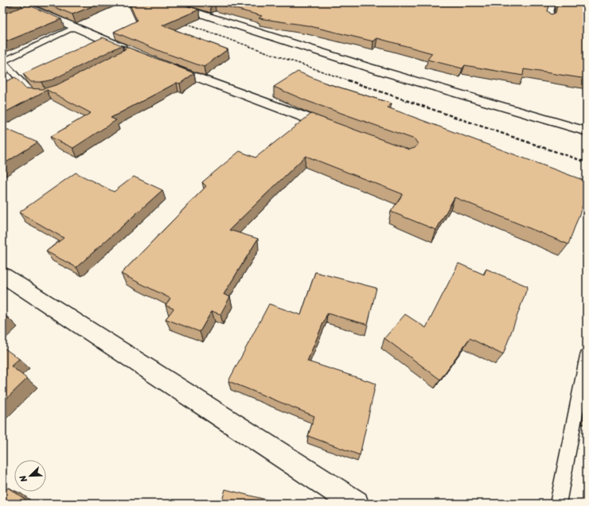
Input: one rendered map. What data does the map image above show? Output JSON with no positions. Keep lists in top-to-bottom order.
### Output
{
  "north": "bottom left"
}
